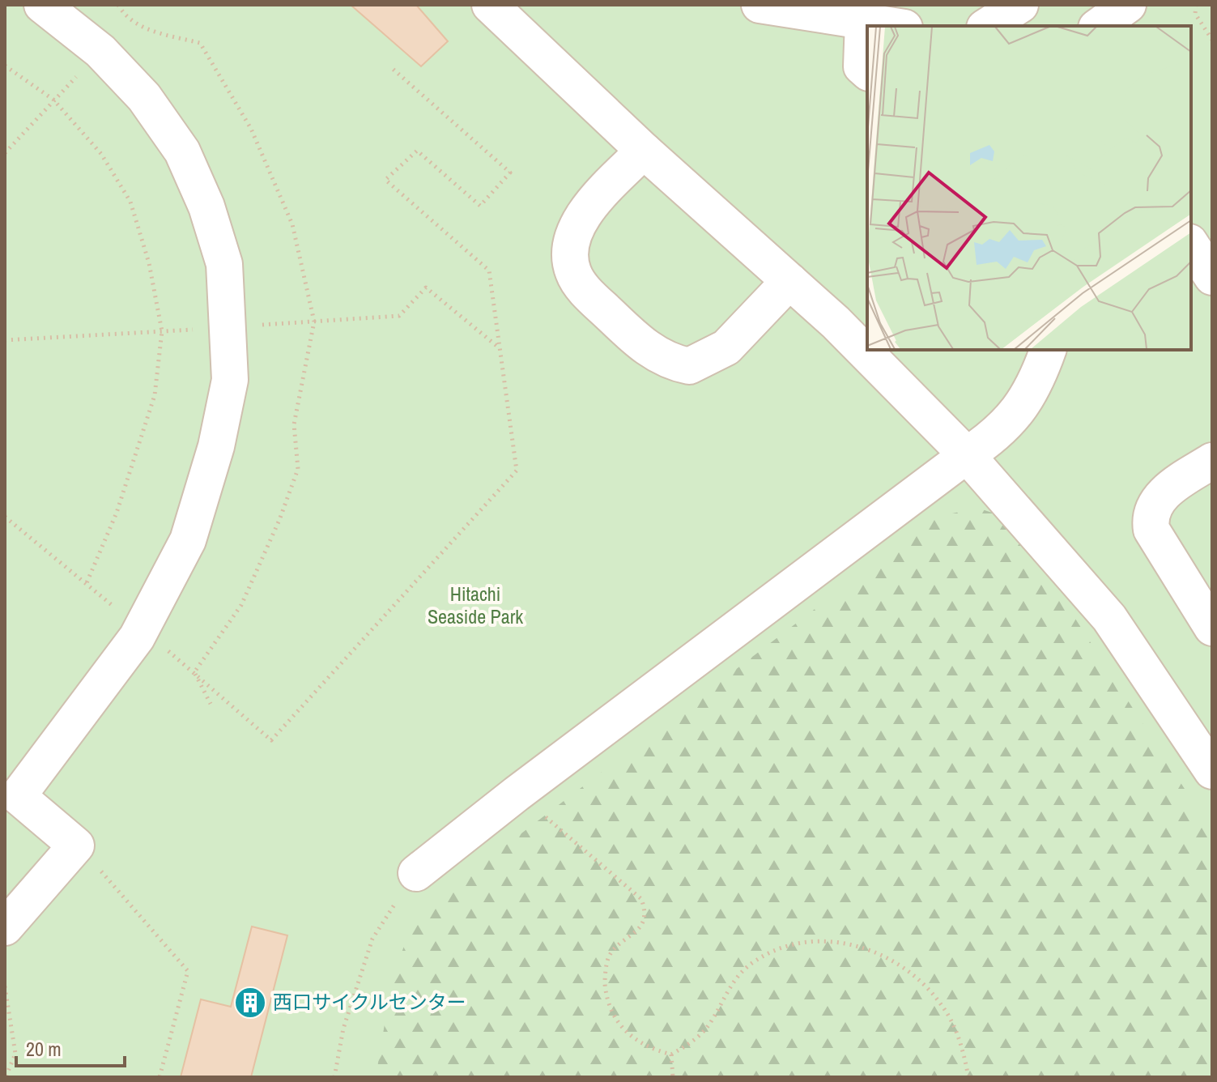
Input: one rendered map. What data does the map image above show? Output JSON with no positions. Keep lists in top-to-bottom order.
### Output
{
  "parks": ["Hitachi Seaside Park"],
  "places": {
    "building": ["西口サイクルセンター"]
  },
  "scale_bar": "20 m"
}
